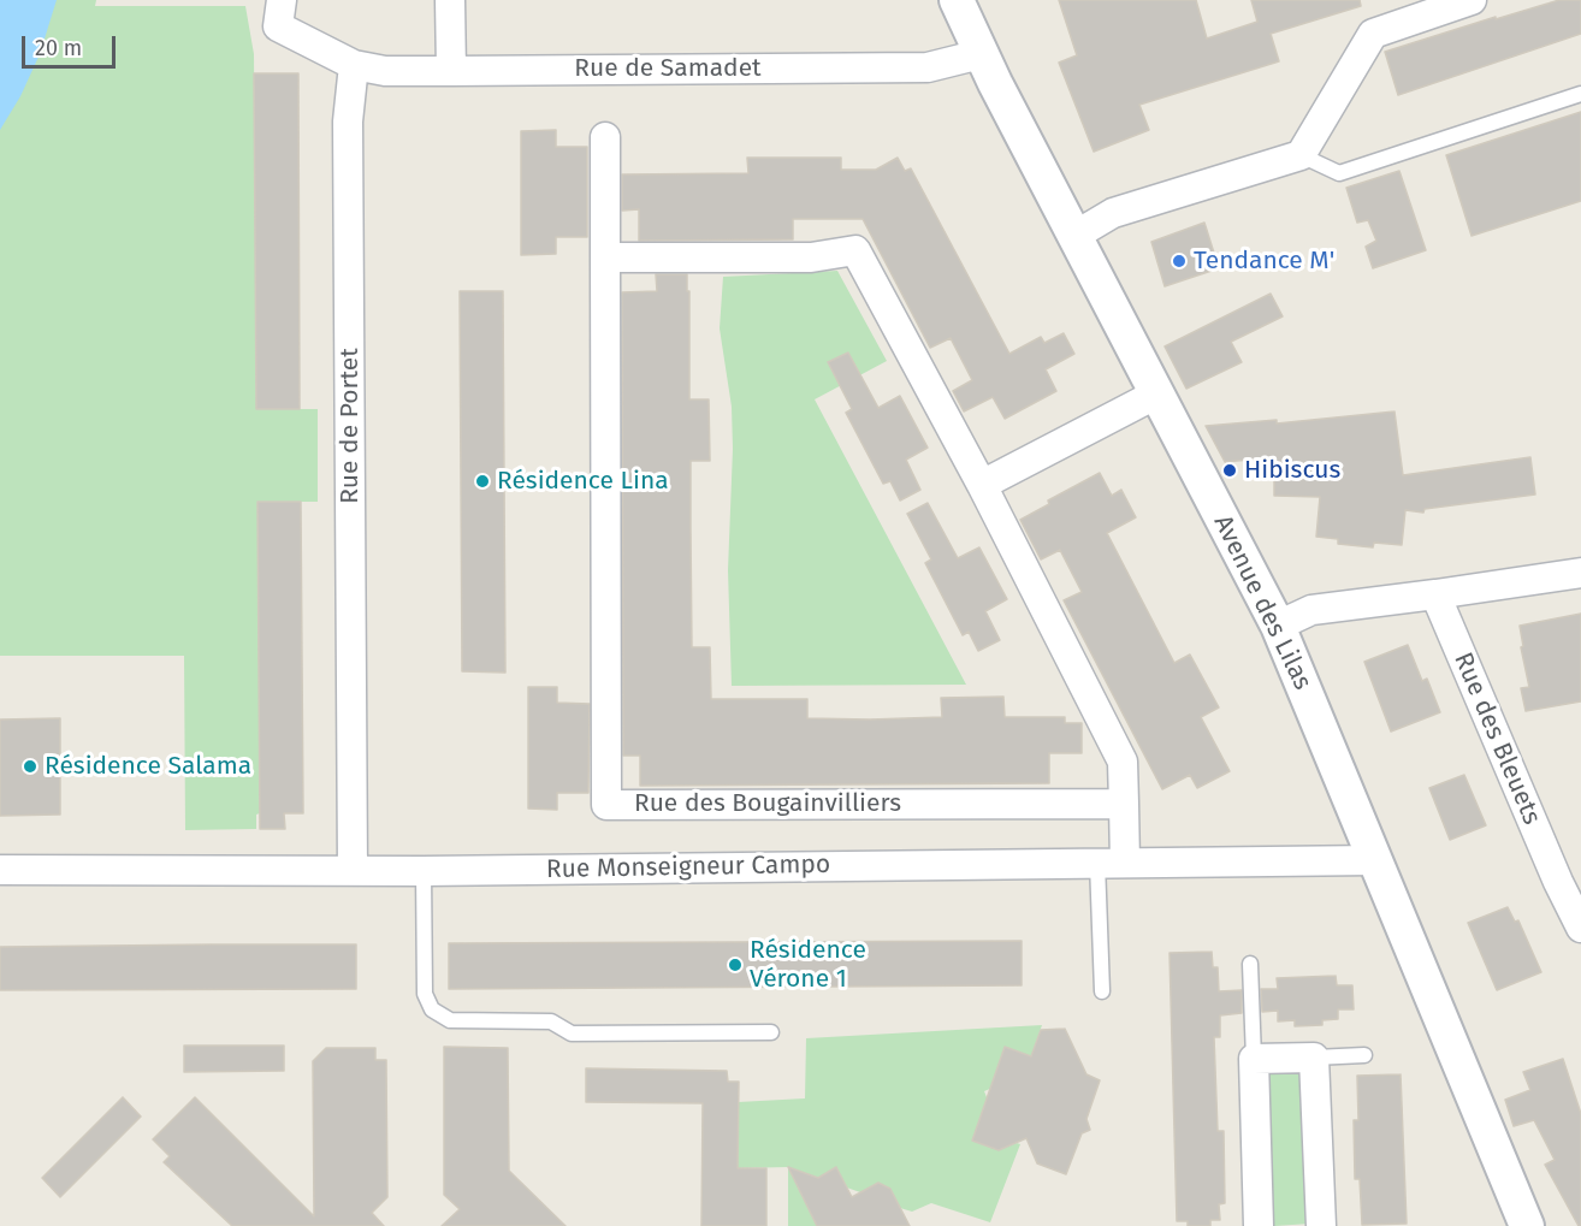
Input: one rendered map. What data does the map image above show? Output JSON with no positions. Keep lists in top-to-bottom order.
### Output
{
  "streets": {
    "street": [
      "Rue de Samadet",
      "Rue de Portet",
      "Avenue des Lilas",
      "Rue des Bleuets",
      "Rue des Bougainvilliers",
      "Rue Monseigneur Campo"
    ]
  },
  "crossings": [
    ["Rue de Samadet", "Rue de Portet"],
    ["Rue de Samadet", "Avenue des Lilas"],
    ["Rue de Portet", "Rue Monseigneur Campo"],
    ["Avenue des Lilas", "Rue Monseigneur Campo"]
  ],
  "places": [
    "Tendance M'",
    "Hibiscus",
    "Résidence Lina",
    "Résidence Salama",
    "Résidence Vérone 1"
  ],
  "scale_bar": "20 m"
}
